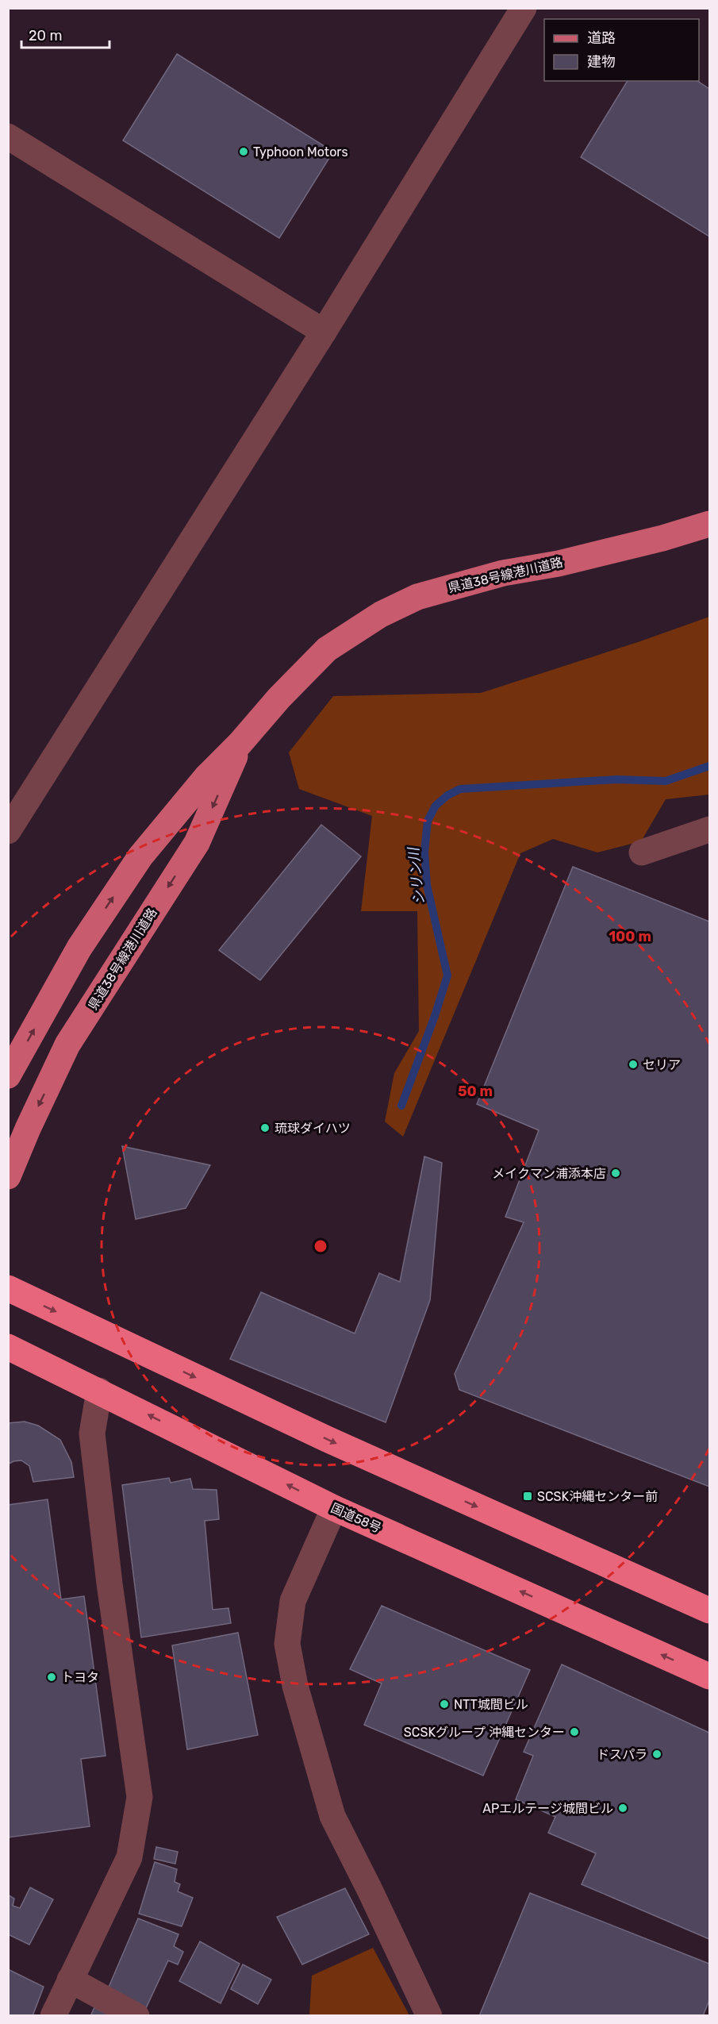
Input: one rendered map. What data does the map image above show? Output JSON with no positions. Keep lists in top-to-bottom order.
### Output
{
  "streets": {
    "highway": ["国道58号"],
    "main road": ["県道38号線港川道路"]
  },
  "water": ["シリン川"],
  "places": {
    "other": [
      "Typhoon Motors",
      "セリア",
      "琉球ダイハツ",
      "メイクマン浦添本店",
      "トヨタ",
      "NTT城間ビル",
      "SCSKグループ 沖縄センター",
      "ドスパラ",
      "APエルテージ城間ビル"
    ],
    "transit": ["SCSK沖縄センター前"]
  },
  "legend": ["道路", "建物"],
  "scale_bar": "20 m",
  "rings": ["100 m", "50 m"]
}
